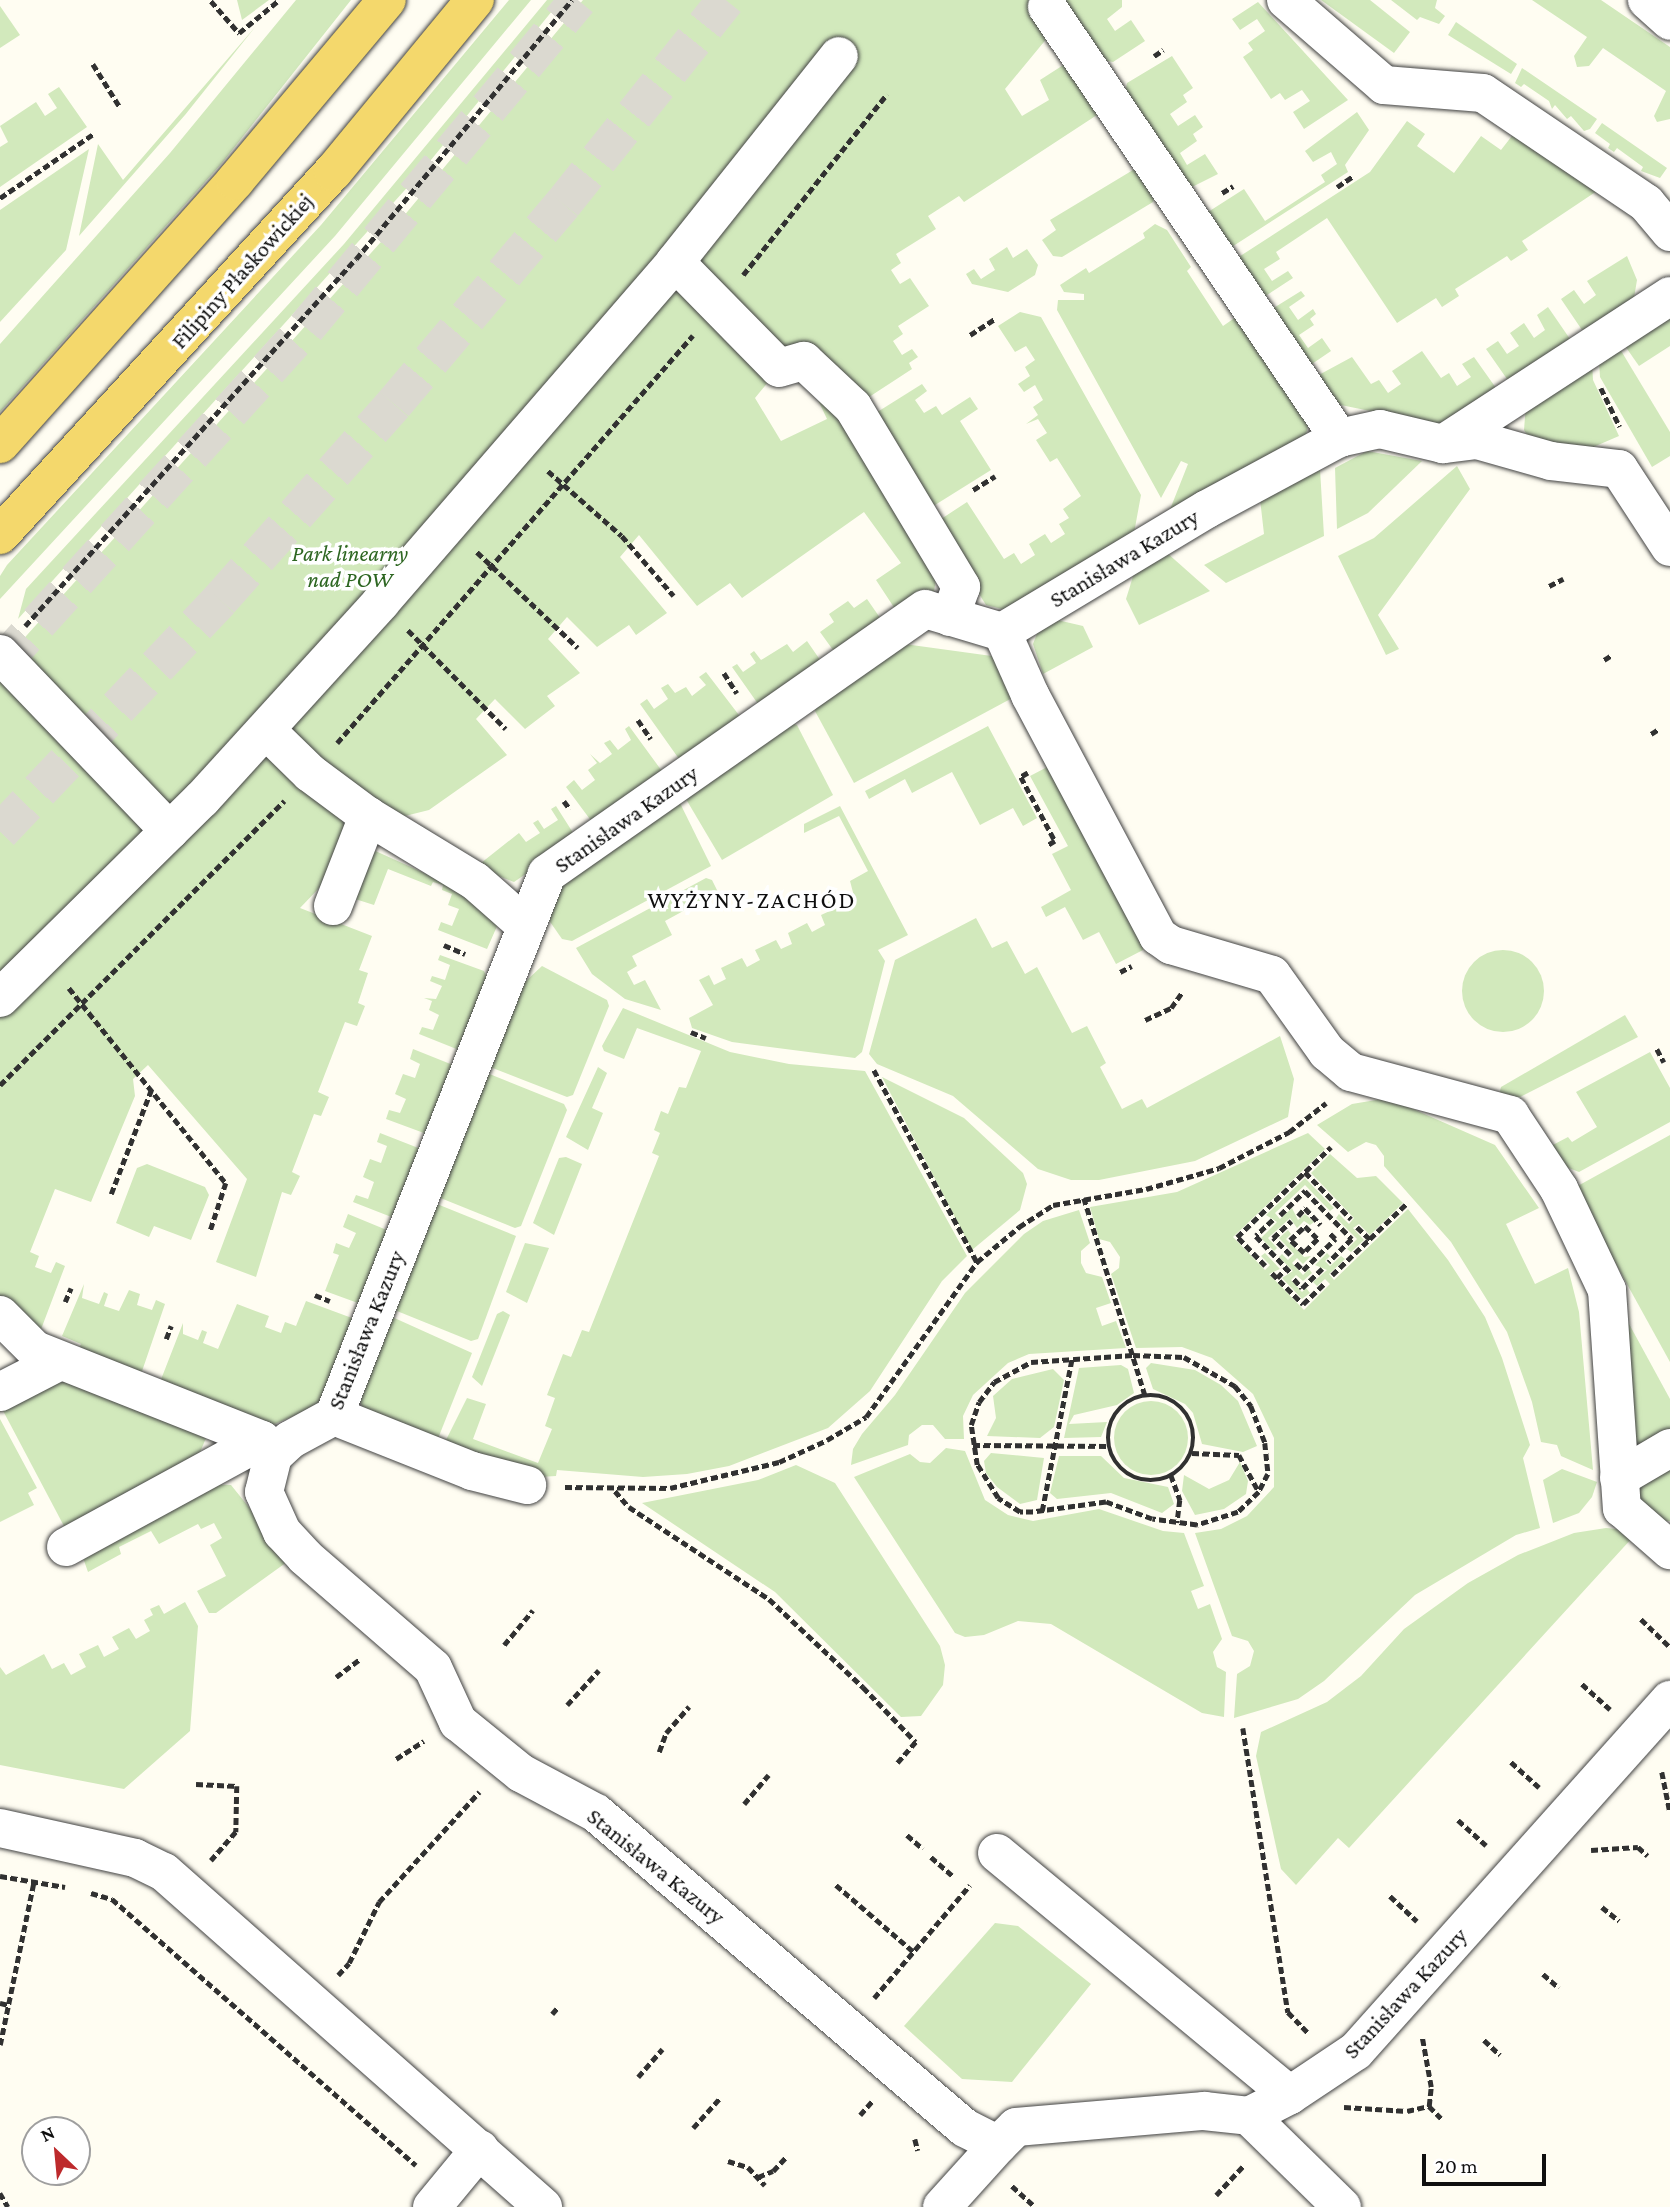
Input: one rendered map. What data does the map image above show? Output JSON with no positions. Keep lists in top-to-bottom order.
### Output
{
  "streets": {
    "main road": ["Filipiny Płaskowickiej"],
    "street": ["Stanisława Kazury"]
  },
  "districts": ["WYŻYNY-ZACHÓD"],
  "parks": ["Park linearny nad POW"],
  "scale_bar": "20 m",
  "north": "top left"
}
